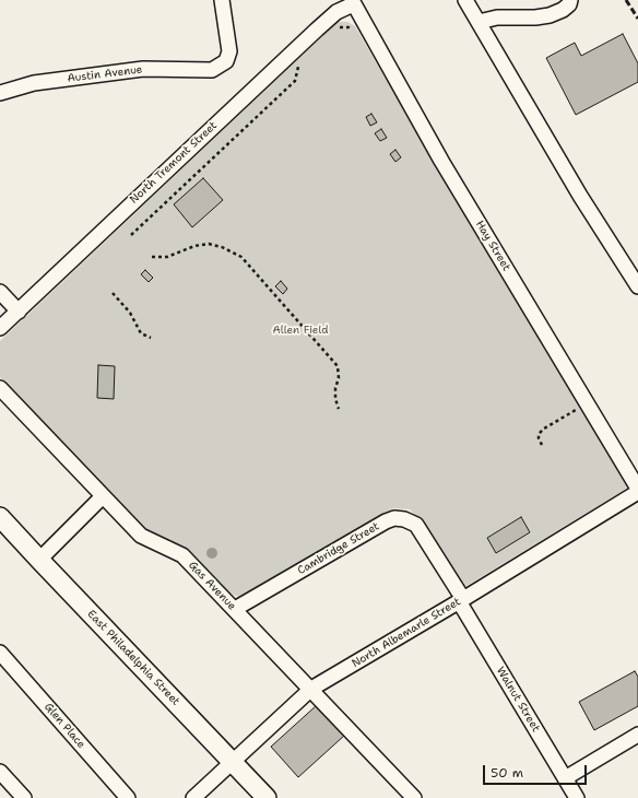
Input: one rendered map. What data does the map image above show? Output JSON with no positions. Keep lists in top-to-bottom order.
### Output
{
  "streets": {
    "main road": ["East Philadelphia Street"],
    "street": [
      "Austin Avenue",
      "North Tremont Street",
      "Hay Street",
      "Cambridge Street",
      "Gas Avenue",
      "North Albemarle Street",
      "Walnut Street",
      "Glen Place"
    ]
  },
  "crossings": [
    ["North Tremont Street", "Hay Street"],
    ["Hay Street", "North Albemarle Street"],
    ["Cambridge Street", "Gas Avenue"],
    ["Cambridge Street", "North Albemarle Street"],
    ["Cambridge Street", "Walnut Street"],
    ["Gas Avenue", "North Albemarle Street"],
    ["North Albemarle Street", "East Philadelphia Street"],
    ["North Albemarle Street", "Walnut Street"]
  ],
  "parks": ["Allen Field"],
  "scale_bar": "50 m"
}
